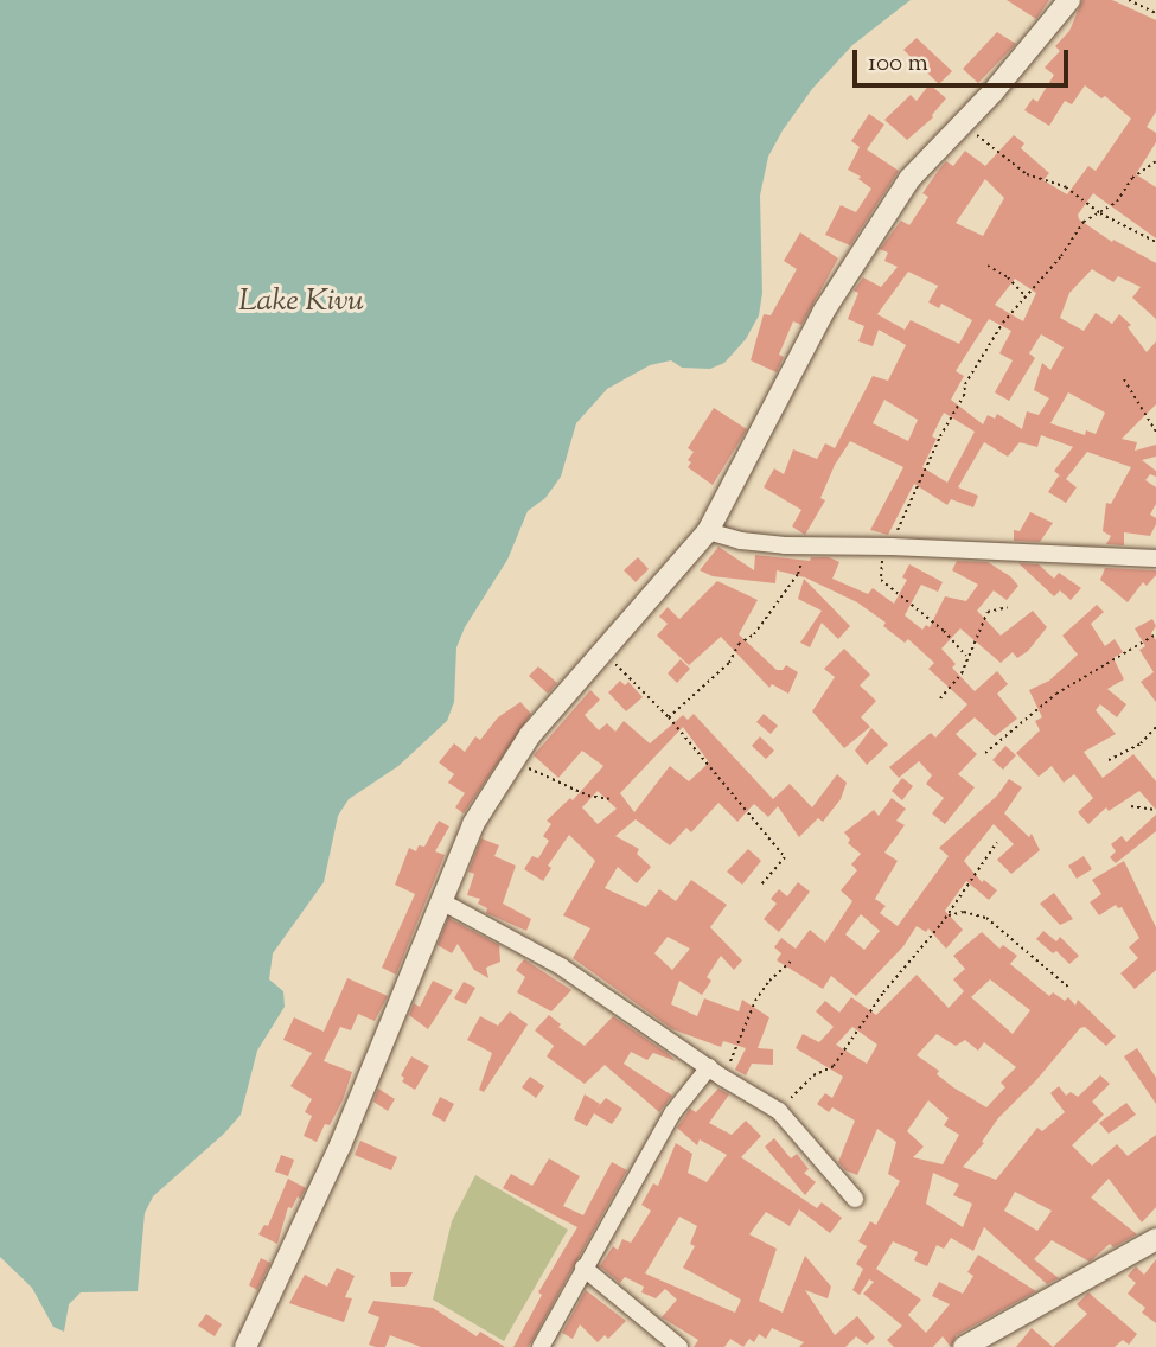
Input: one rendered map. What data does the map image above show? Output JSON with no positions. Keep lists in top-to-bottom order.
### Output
{
  "water": ["Lake Kivu"],
  "scale_bar": "100 m"
}
